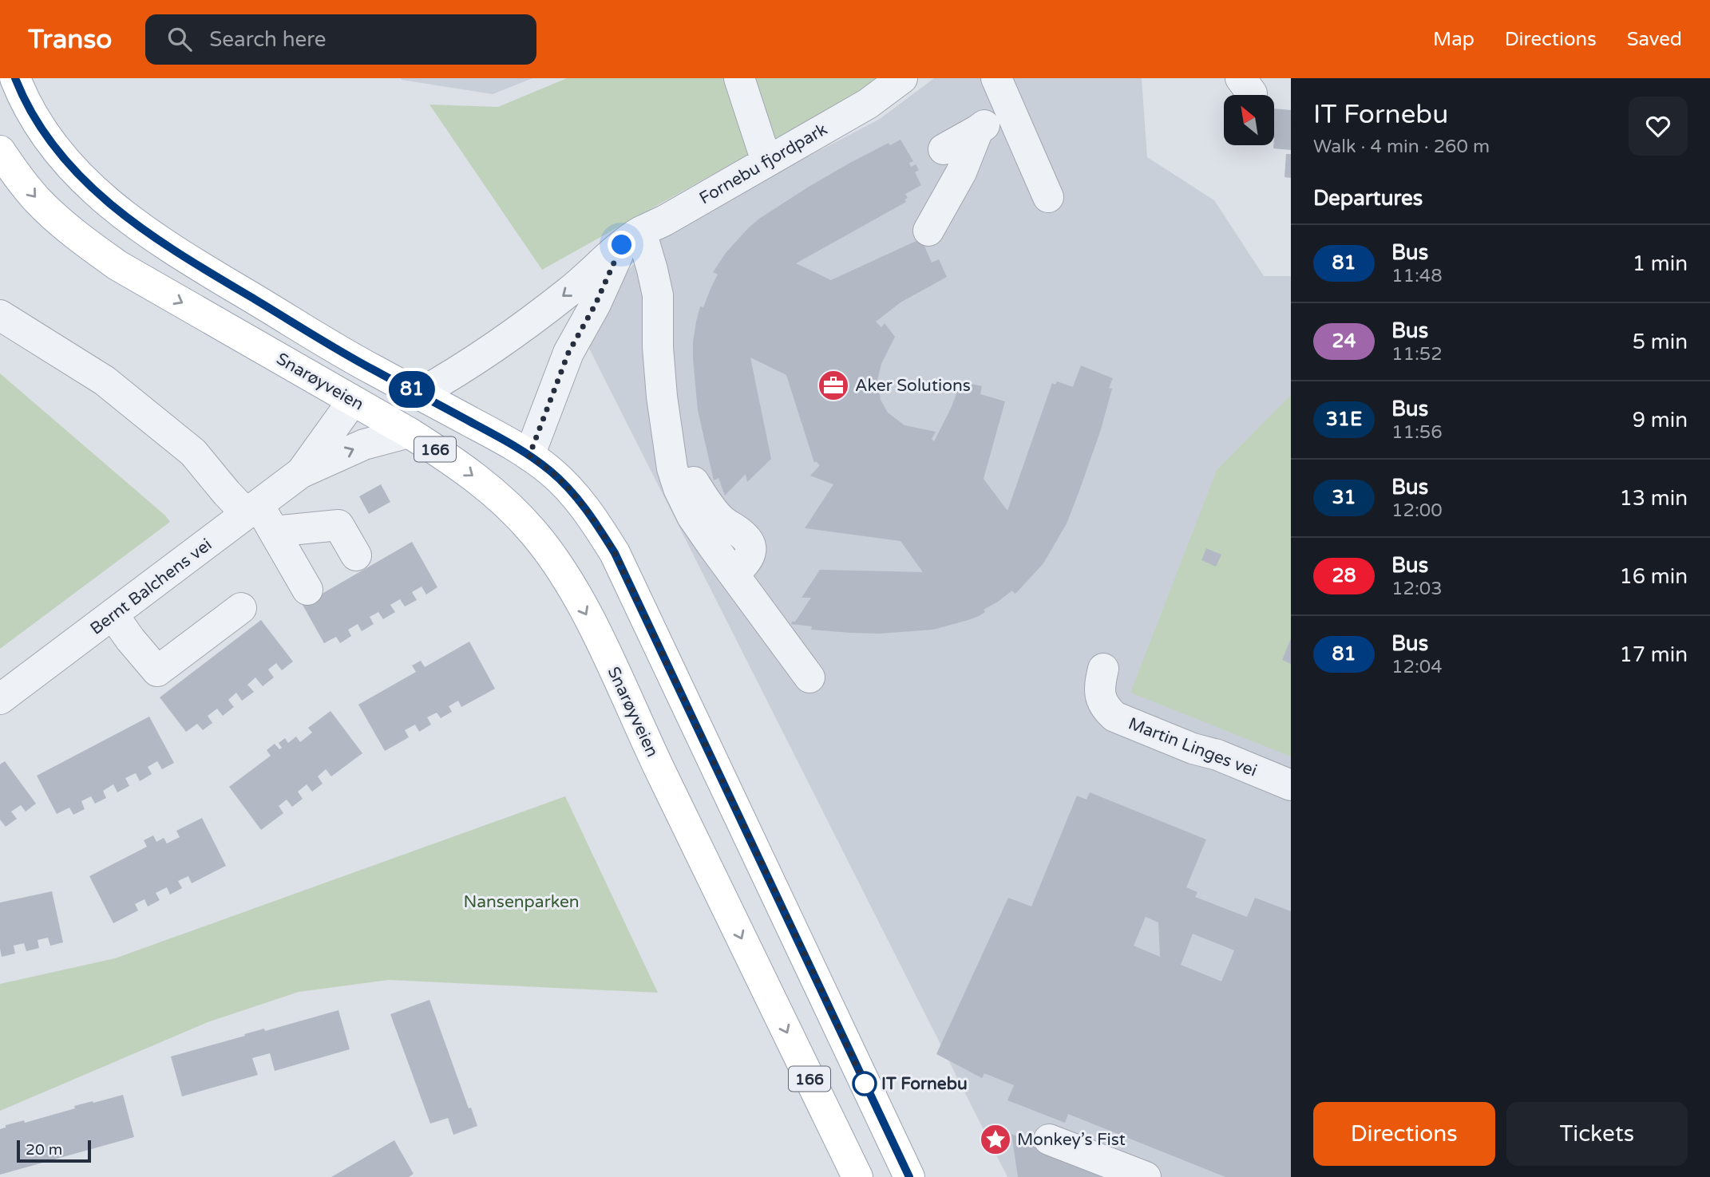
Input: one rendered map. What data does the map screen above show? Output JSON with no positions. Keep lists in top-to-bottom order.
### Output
{
  "streets": {
    "main road": ["Snarøyveien", "166"],
    "street": ["Fornebu fjordpark", "Bernt Balchens vei", "Martin Linges vei"]
  },
  "crossings": [
    ["Fornebu fjordpark", "166"],
    ["Snarøyveien", "Bernt Balchens vei"]
  ],
  "one_way": ["Fornebu fjordpark"],
  "parks": ["Nansenparken"],
  "places": {
    "office": ["Aker Solutions"],
    "other": ["IT Fornebu"],
    "place": ["Monkey’s Fist"]
  },
  "lines": ["bus line 81"],
  "scale_bar": "20 m",
  "north": "top left",
  "page": {
    "header": "Transo",
    "search": "Search here",
    "nav": ["Map", "Directions", "Saved"],
    "on_map": "81",
    "heading": [
      ["IT Fornebu", "Walk · 4 min · 260 m"],
      "Departures"
    ],
    "list": [
      {
        "mark": "81",
        "name": "Bus",
        "note": "11:48",
        "value": "1 min"
      },
      {
        "mark": "24",
        "name": "Bus",
        "note": "11:52",
        "value": "5 min"
      },
      {
        "mark": "31E",
        "name": "Bus",
        "note": "11:56",
        "value": "9 min"
      },
      {
        "mark": "31",
        "name": "Bus",
        "note": "12:00",
        "value": "13 min"
      },
      {
        "mark": "28",
        "name": "Bus",
        "note": "12:03",
        "value": "16 min"
      },
      {
        "mark": "81",
        "name": "Bus",
        "note": "12:04",
        "value": "17 min"
      }
    ],
    "buttons": ["Directions", "Tickets"],
    "scale": "20 m"
  }
}
